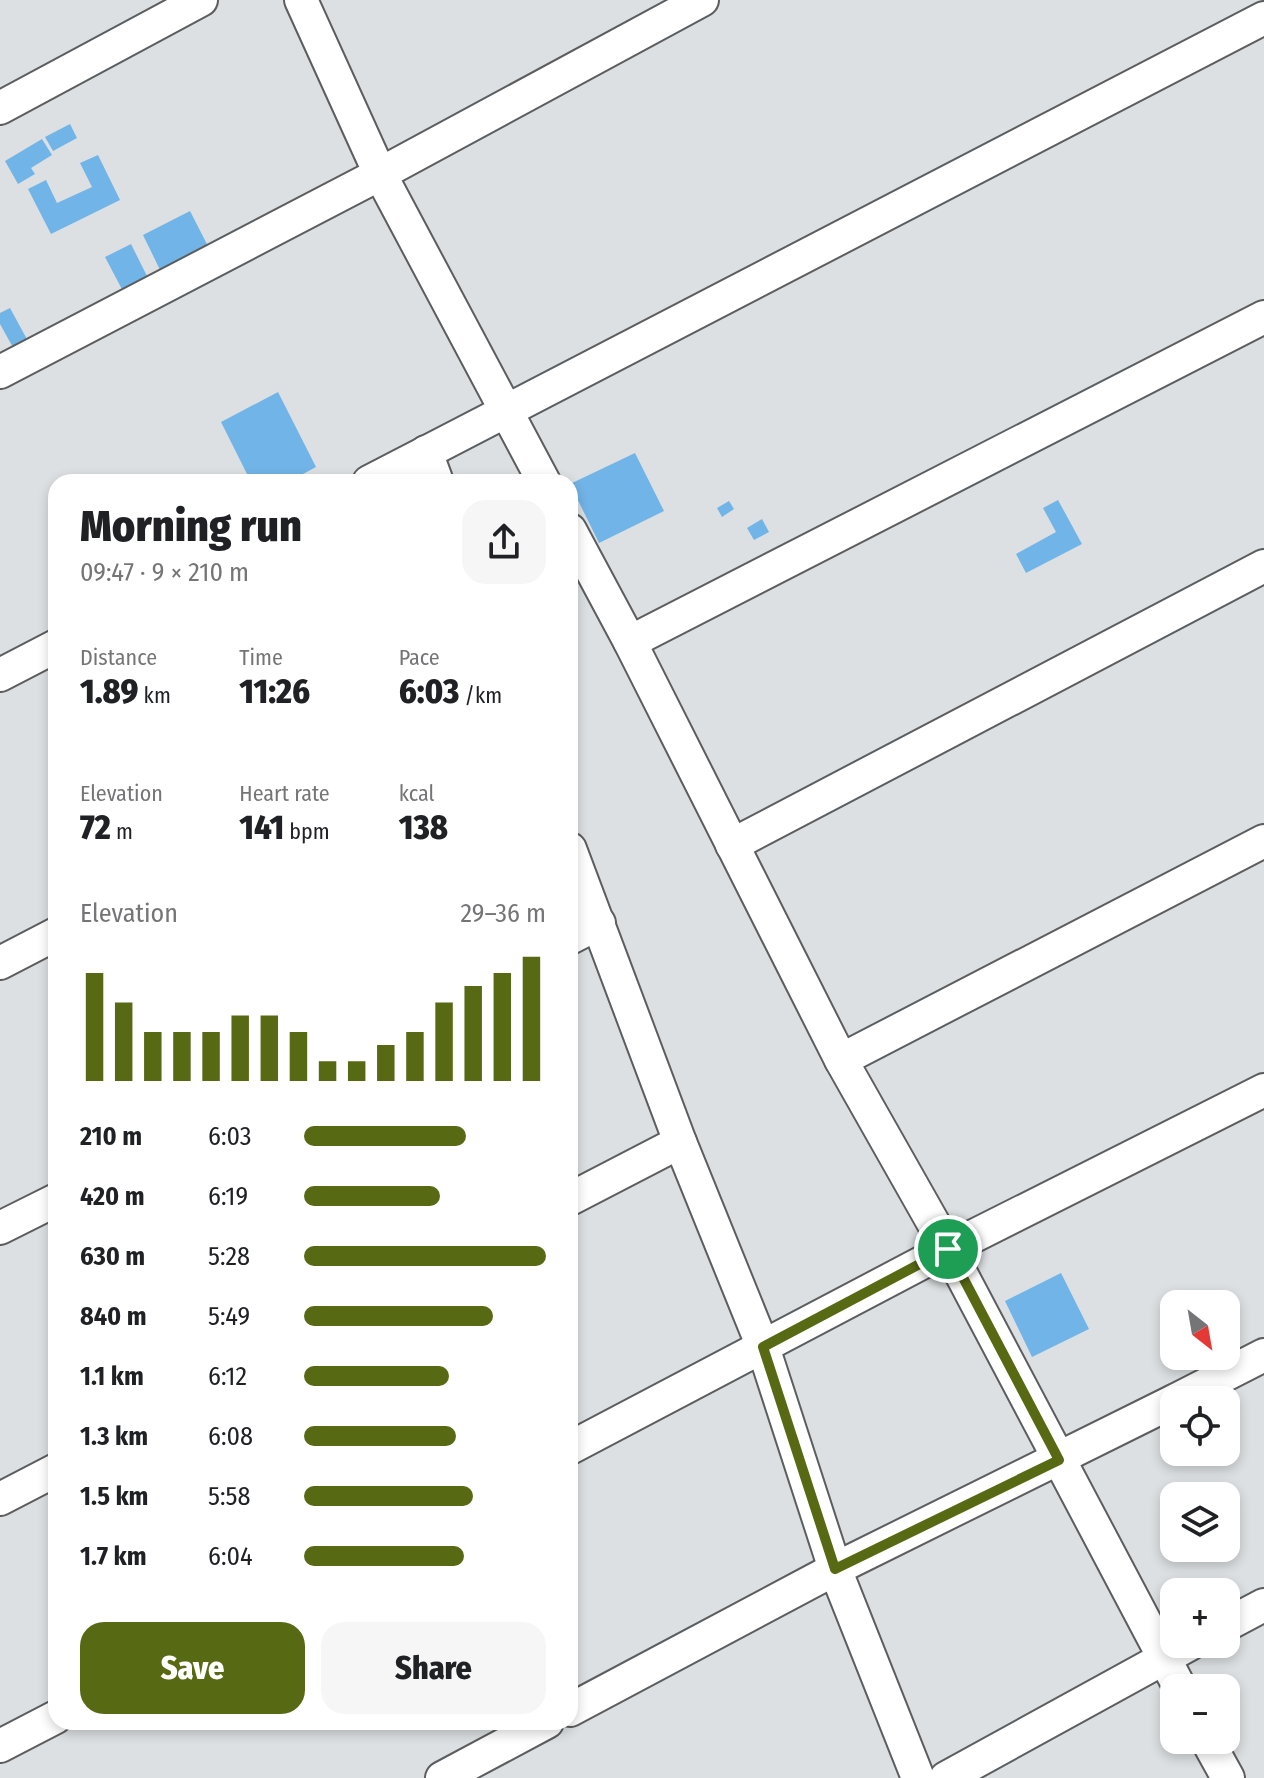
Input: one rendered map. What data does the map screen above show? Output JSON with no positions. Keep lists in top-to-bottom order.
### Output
{
  "north": "bottom right",
  "page": {
    "heading": ["Morning run", "09:47 · 9 × 210 m"],
    "stats": [
      ["Distance", "1.89 km"],
      ["Time", "11:26"],
      ["Pace", "6:03 /km"],
      ["Elevation", "72 m"],
      ["Heart rate", "141 bpm"],
      ["kcal", "138"]
    ],
    "chart": ["Elevation", "29–36 m"],
    "list": [
      {
        "name": "210 m",
        "note": "6:03"
      },
      {
        "name": "420 m",
        "note": "6:19"
      },
      {
        "name": "630 m",
        "note": "5:28"
      },
      {
        "name": "840 m",
        "note": "5:49"
      },
      {
        "name": "1.1 km",
        "note": "6:12"
      },
      {
        "name": "1.3 km",
        "note": "6:08"
      },
      {
        "name": "1.5 km",
        "note": "5:58"
      },
      {
        "name": "1.7 km",
        "note": "6:04"
      }
    ],
    "map_buttons": ["+", "−"],
    "buttons": ["Save", "Share"]
  }
}
